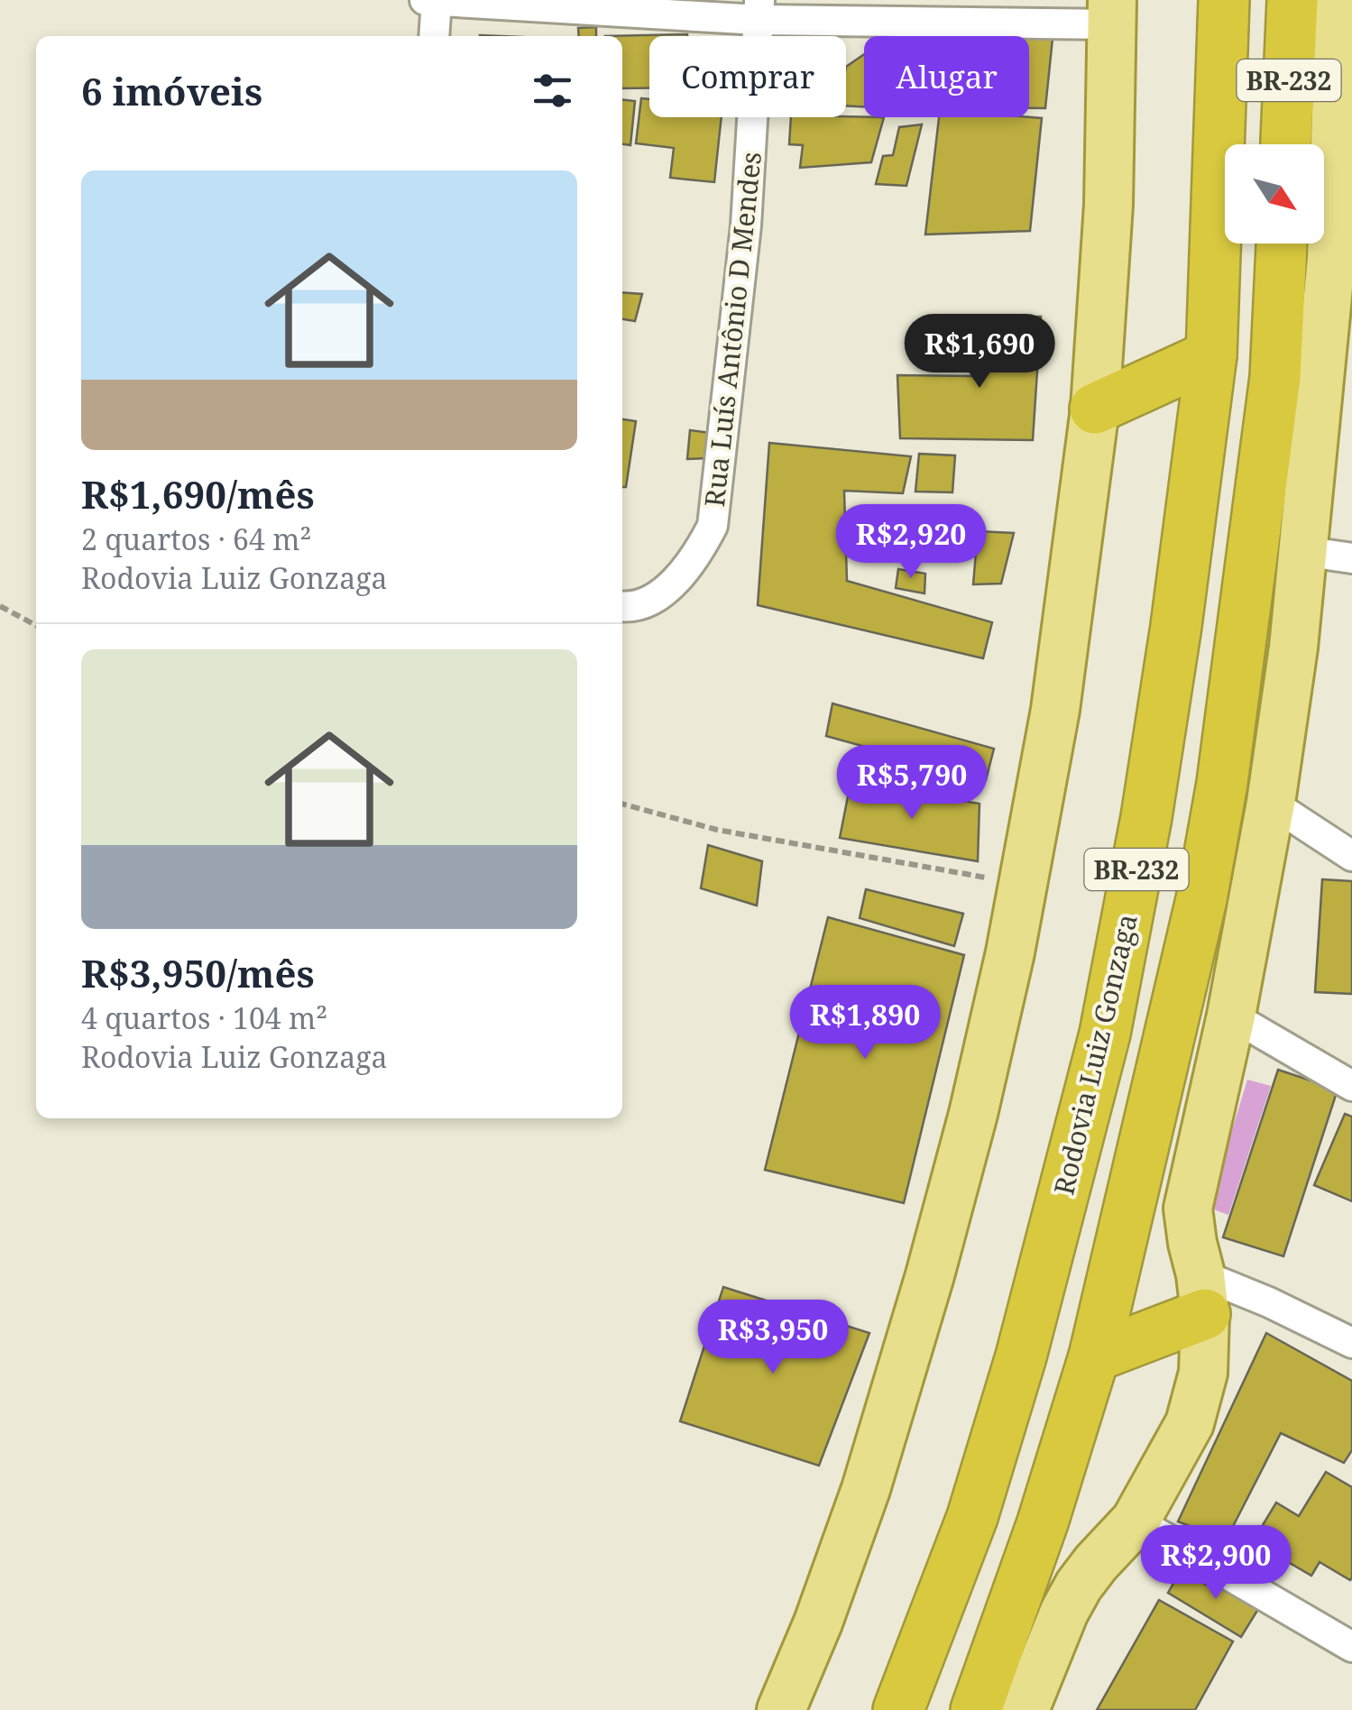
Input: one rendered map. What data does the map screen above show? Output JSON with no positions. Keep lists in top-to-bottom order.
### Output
{
  "streets": {
    "highway": ["BR-232", "Rodovia Luiz Gonzaga"],
    "street": ["Rua Luís Antônio D Mendes"]
  },
  "north": "bottom right",
  "page": {
    "chip": ["Comprar", "Alugar"],
    "heading": "6 imóveis",
    "list": [
      {
        "name": "R$1,690/mês",
        "note": "2 quartos · 64 m² · Rodovia Luiz Gonzaga"
      },
      {
        "name": "R$3,950/mês",
        "note": "4 quartos · 104 m² · Rodovia Luiz Gonzaga"
      }
    ],
    "price": [
      "R$1,690",
      "R$2,920",
      "R$5,790",
      "R$1,890",
      "R$3,950",
      "R$2,900"
    ]
  }
}
